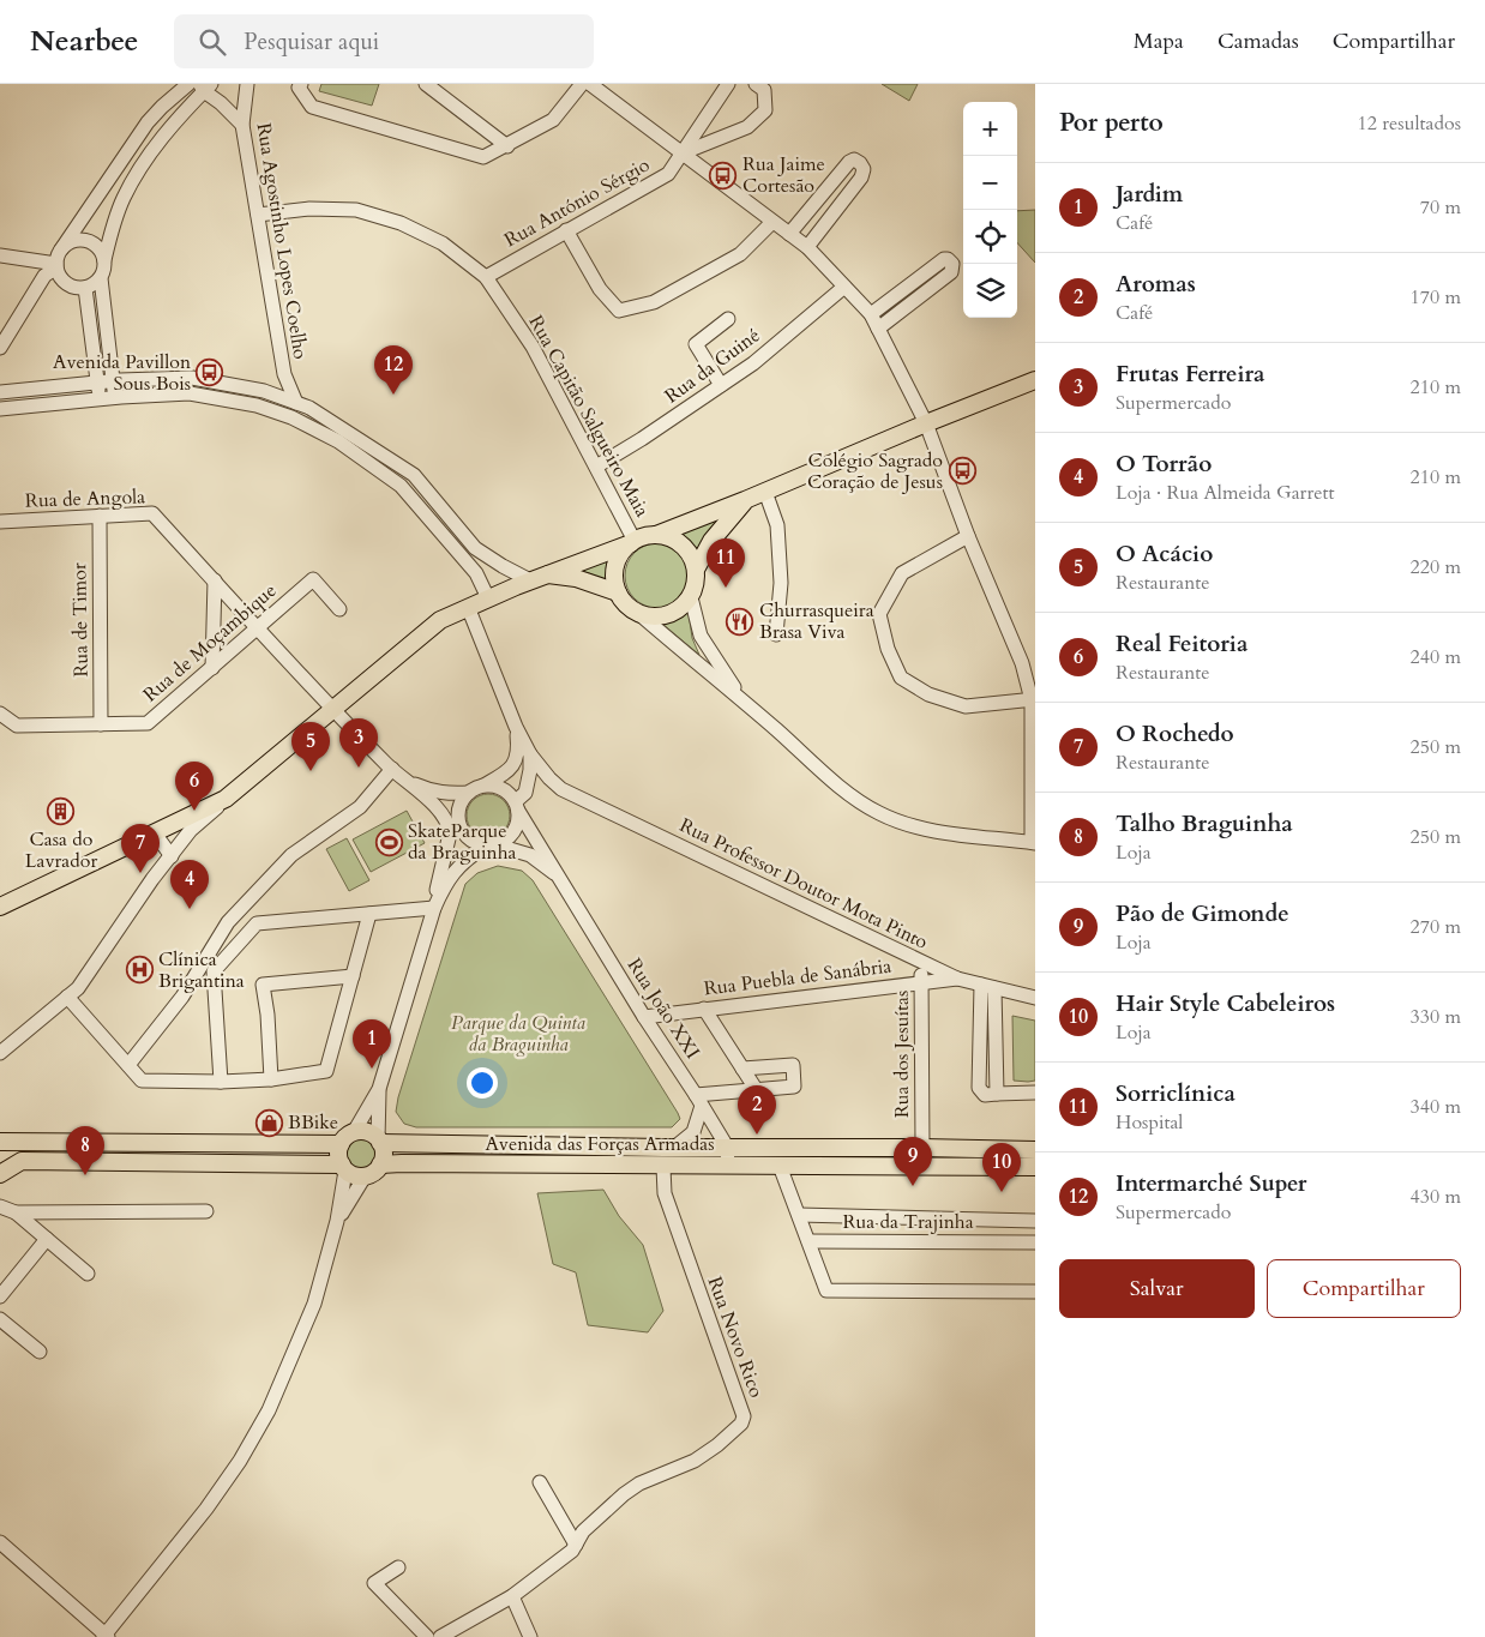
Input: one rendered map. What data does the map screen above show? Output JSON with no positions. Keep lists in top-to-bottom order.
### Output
{
  "streets": {
    "main road": ["Avenida das Forças Armadas"],
    "street": [
      "Rua António Sérgio",
      "Rua Agostinho Lopes Coelho",
      "Rua da Guiné",
      "Rua Capitão Salgueiro Maia",
      "Rua de Angola",
      "Rua de Timor",
      "Rua de Moçambique",
      "Rua Professor Doutor Mota Pinto",
      "Rua Puebla de Sanábria",
      "Rua João XXI",
      "Rua dos Jesuítas",
      "Rua da Trajinha",
      "Rua Novo Rico"
    ]
  },
  "crossings": [
    ["Rua António Sérgio", "Rua Capitão Salgueiro Maia"],
    ["Rua Agostinho Lopes Coelho", "Rua Capitão Salgueiro Maia"],
    ["Rua da Guiné", "Rua Capitão Salgueiro Maia"],
    ["Rua de Angola", "Rua de Timor"],
    ["Rua de Angola", "Rua de Moçambique"],
    ["Rua de Timor", "Rua de Moçambique"],
    ["Rua Professor Doutor Mota Pinto", "Rua Puebla de Sanábria"],
    ["Rua Professor Doutor Mota Pinto", "Rua João XXI"],
    ["Rua Professor Doutor Mota Pinto", "Rua dos Jesuítas"],
    ["Rua Puebla de Sanábria", "Rua João XXI"],
    ["Rua Puebla de Sanábria", "Rua dos Jesuítas"],
    ["Rua João XXI", "Avenida das Forças Armadas"],
    ["Rua dos Jesuítas", "Avenida das Forças Armadas"],
    ["Avenida das Forças Armadas", "Rua Novo Rico"]
  ],
  "parks": ["Parque da Quinta da Braguinha"],
  "places": {
    "bus stop": ["Rua Jaime Cortesão", "Avenida Pavillon Sous Bois", "Colégio Sagrado Coração de Jesus"],
    "restaurant": ["Churrasqueira Brasa Viva"],
    "building": ["Casa do Lavrador"],
    "sports": ["SkateParque da Braguinha"],
    "hospital": ["Clínica Brigantina"],
    "shop": ["BBike"]
  },
  "page": {
    "header": "Nearbee",
    "search": "Pesquisar aqui",
    "nav": ["Mapa", "Camadas", "Compartilhar"],
    "heading": ["Por perto", "12 resultados"],
    "map_buttons": ["+", "−"],
    "list": [
      {
        "mark": "1",
        "name": "Jardim",
        "note": "Café",
        "value": "70 m"
      },
      {
        "mark": "2",
        "name": "Aromas",
        "note": "Café",
        "value": "170 m"
      },
      {
        "mark": "3",
        "name": "Frutas Ferreira",
        "note": "Supermercado",
        "value": "210 m"
      },
      {
        "mark": "4",
        "name": "O Torrão",
        "note": "Loja · Rua Almeida Garrett",
        "value": "210 m"
      },
      {
        "mark": "5",
        "name": "O Acácio",
        "note": "Restaurante",
        "value": "220 m"
      },
      {
        "mark": "6",
        "name": "Real Feitoria",
        "note": "Restaurante",
        "value": "240 m"
      },
      {
        "mark": "7",
        "name": "O Rochedo",
        "note": "Restaurante",
        "value": "250 m"
      },
      {
        "mark": "8",
        "name": "Talho Braguinha",
        "note": "Loja",
        "value": "250 m"
      },
      {
        "mark": "9",
        "name": "Pão de Gimonde",
        "note": "Loja",
        "value": "270 m"
      },
      {
        "mark": "10",
        "name": "Hair Style Cabeleiros",
        "note": "Loja",
        "value": "330 m"
      },
      {
        "mark": "11",
        "name": "Sorriclínica",
        "note": "Hospital",
        "value": "340 m"
      },
      {
        "mark": "12",
        "name": "Intermarché Super",
        "note": "Supermercado",
        "value": "430 m"
      }
    ],
    "pins": [
      "12",
      "11",
      "3",
      "5",
      "6",
      "7",
      "4",
      "1",
      "2",
      "8",
      "9",
      "10"
    ],
    "buttons": ["Salvar", "Compartilhar"]
  }
}
